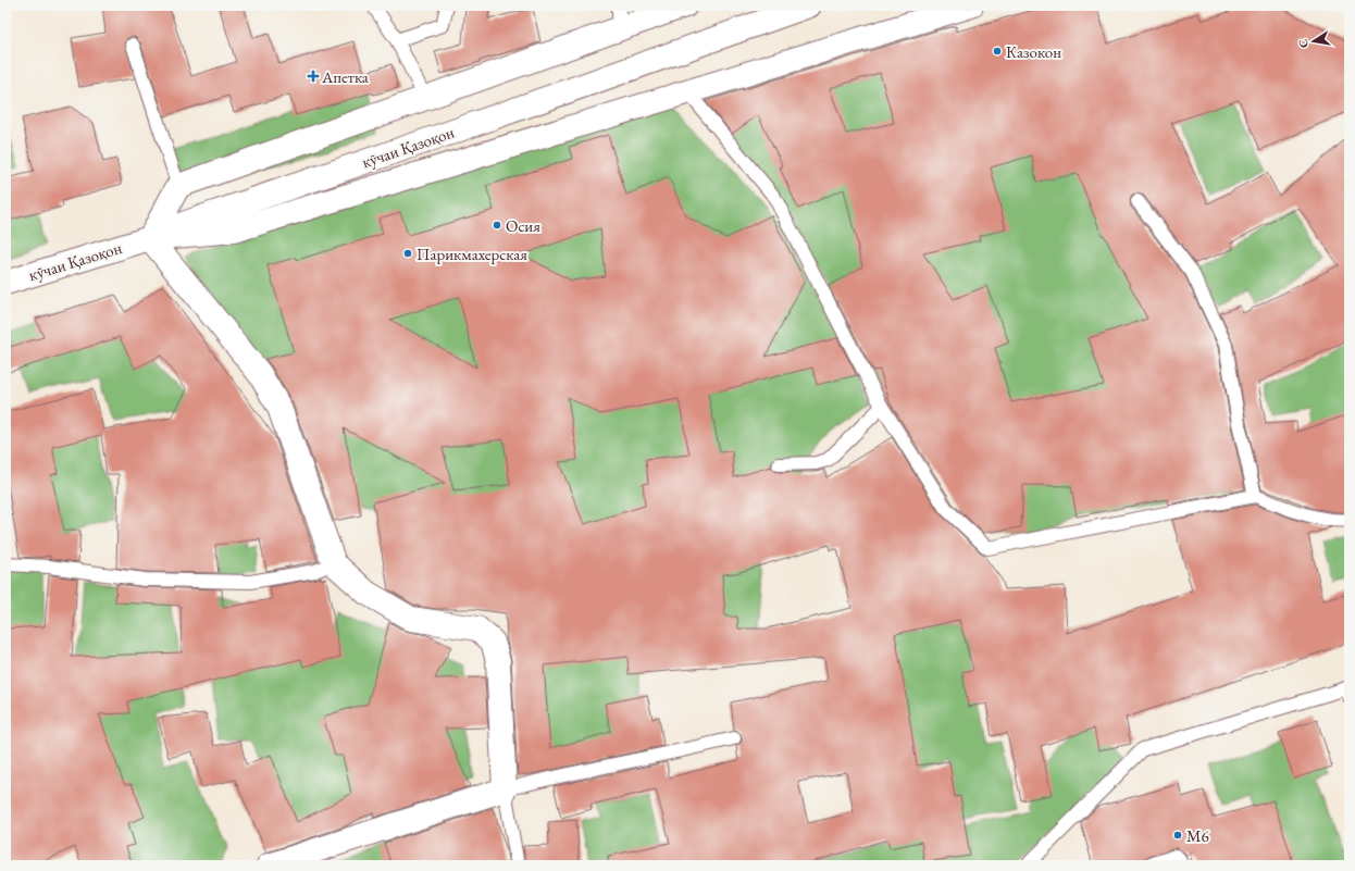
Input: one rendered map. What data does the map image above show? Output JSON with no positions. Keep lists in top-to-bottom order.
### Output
{
  "streets": {
    "street": ["кӯчаи Қазоқон"]
  },
  "places": {
    "other": [
      "Казокон",
      "Осия",
      "Парикмахерская",
      "М6"
    ],
    "health": ["Апетка"]
  },
  "north": "left"
}
